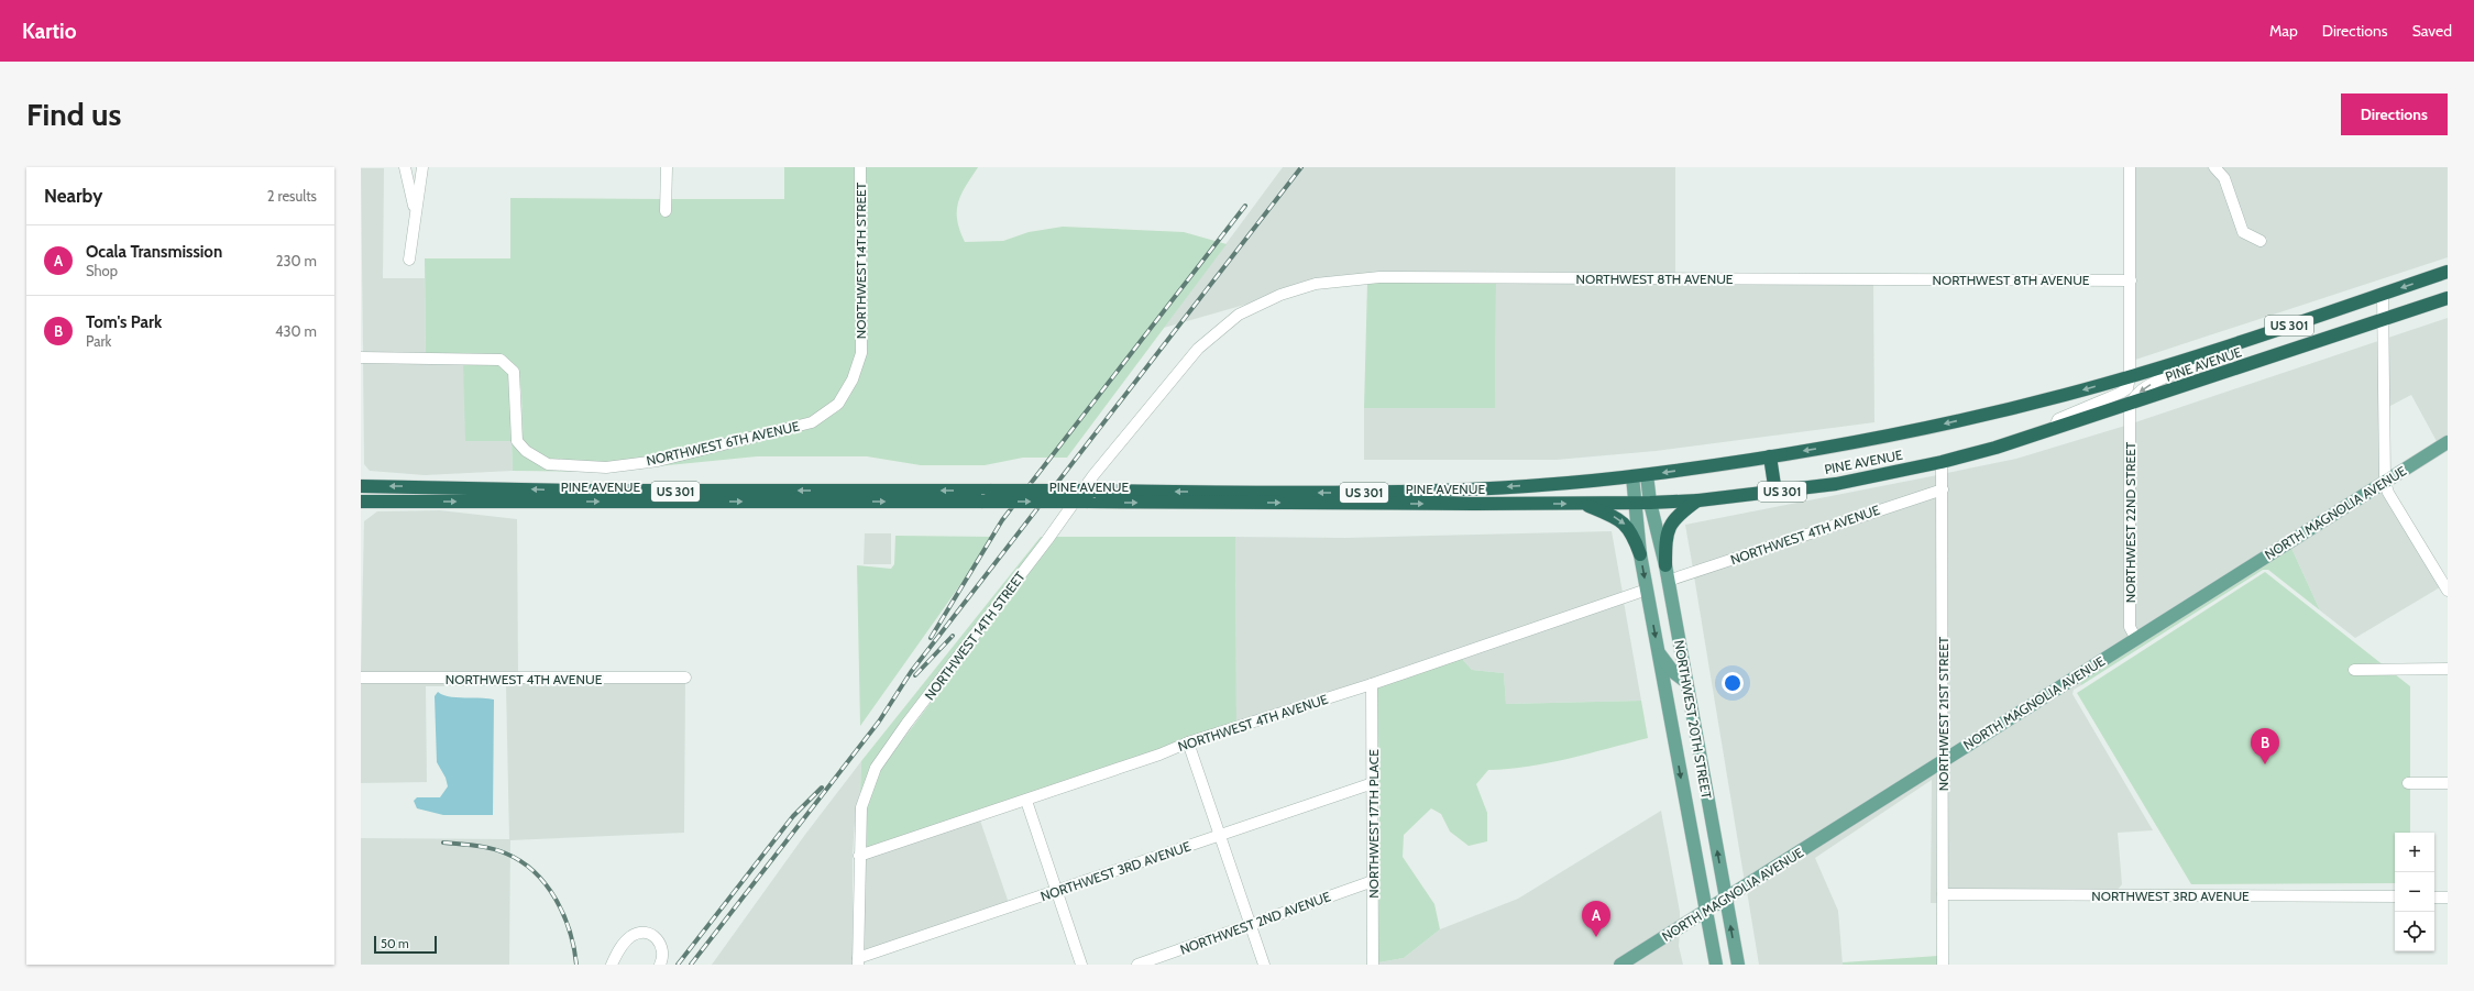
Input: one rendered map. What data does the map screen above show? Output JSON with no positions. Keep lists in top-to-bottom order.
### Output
{
  "streets": {
    "highway": ["US 301", "PINE AVENUE"],
    "main road": ["NORTH MAGNOLIA AVENUE", "NORTHWEST 20TH STREET"],
    "street": [
      "NORTHWEST 14TH STREET",
      "NORTHWEST 8TH AVENUE",
      "NORTHWEST 6TH AVENUE",
      "NORTHWEST 22ND STREET",
      "NORTHWEST 4TH AVENUE",
      "NORTHWEST 21ST STREET",
      "NORTHWEST 17TH PLACE",
      "NORTHWEST 3RD AVENUE",
      "NORTHWEST 2ND AVENUE"
    ]
  },
  "crossings": [
    ["NORTHWEST 14TH STREET", "NORTHWEST 8TH AVENUE"],
    ["NORTHWEST 14TH STREET", "NORTHWEST 6TH AVENUE"],
    ["NORTHWEST 14TH STREET", "NORTHWEST 4TH AVENUE"],
    ["NORTHWEST 14TH STREET", "NORTHWEST 3RD AVENUE"],
    ["PINE AVENUE", "NORTHWEST 22ND STREET"],
    ["PINE AVENUE", "NORTHWEST 21ST STREET"],
    ["PINE AVENUE", "NORTHWEST 20TH STREET"],
    ["NORTH MAGNOLIA AVENUE", "NORTHWEST 22ND STREET"],
    ["NORTH MAGNOLIA AVENUE", "NORTHWEST 21ST STREET"],
    ["NORTH MAGNOLIA AVENUE", "NORTHWEST 20TH STREET"],
    ["NORTHWEST 4TH AVENUE", "NORTHWEST 21ST STREET"],
    ["NORTHWEST 4TH AVENUE", "NORTHWEST 20TH STREET"],
    ["NORTHWEST 4TH AVENUE", "NORTHWEST 17TH PLACE"],
    ["NORTHWEST 21ST STREET", "NORTHWEST 3RD AVENUE"],
    ["NORTHWEST 17TH PLACE", "NORTHWEST 3RD AVENUE"],
    ["NORTHWEST 17TH PLACE", "NORTHWEST 2ND AVENUE"]
  ],
  "scale_bar": "50 m",
  "page": {
    "header": "Kartio",
    "nav": ["Map", "Directions", "Saved"],
    "buttons": "Directions",
    "title": "Find us",
    "heading": ["Nearby", "2 results"],
    "list": [
      {
        "mark": "A",
        "name": "Ocala Transmission",
        "note": "Shop",
        "value": "230 m"
      },
      {
        "mark": "B",
        "name": "Tom's Park",
        "note": "Park",
        "value": "430 m"
      }
    ],
    "pins": ["B", "A"],
    "map_buttons": ["+", "−"],
    "scale": "50 m"
  }
}
